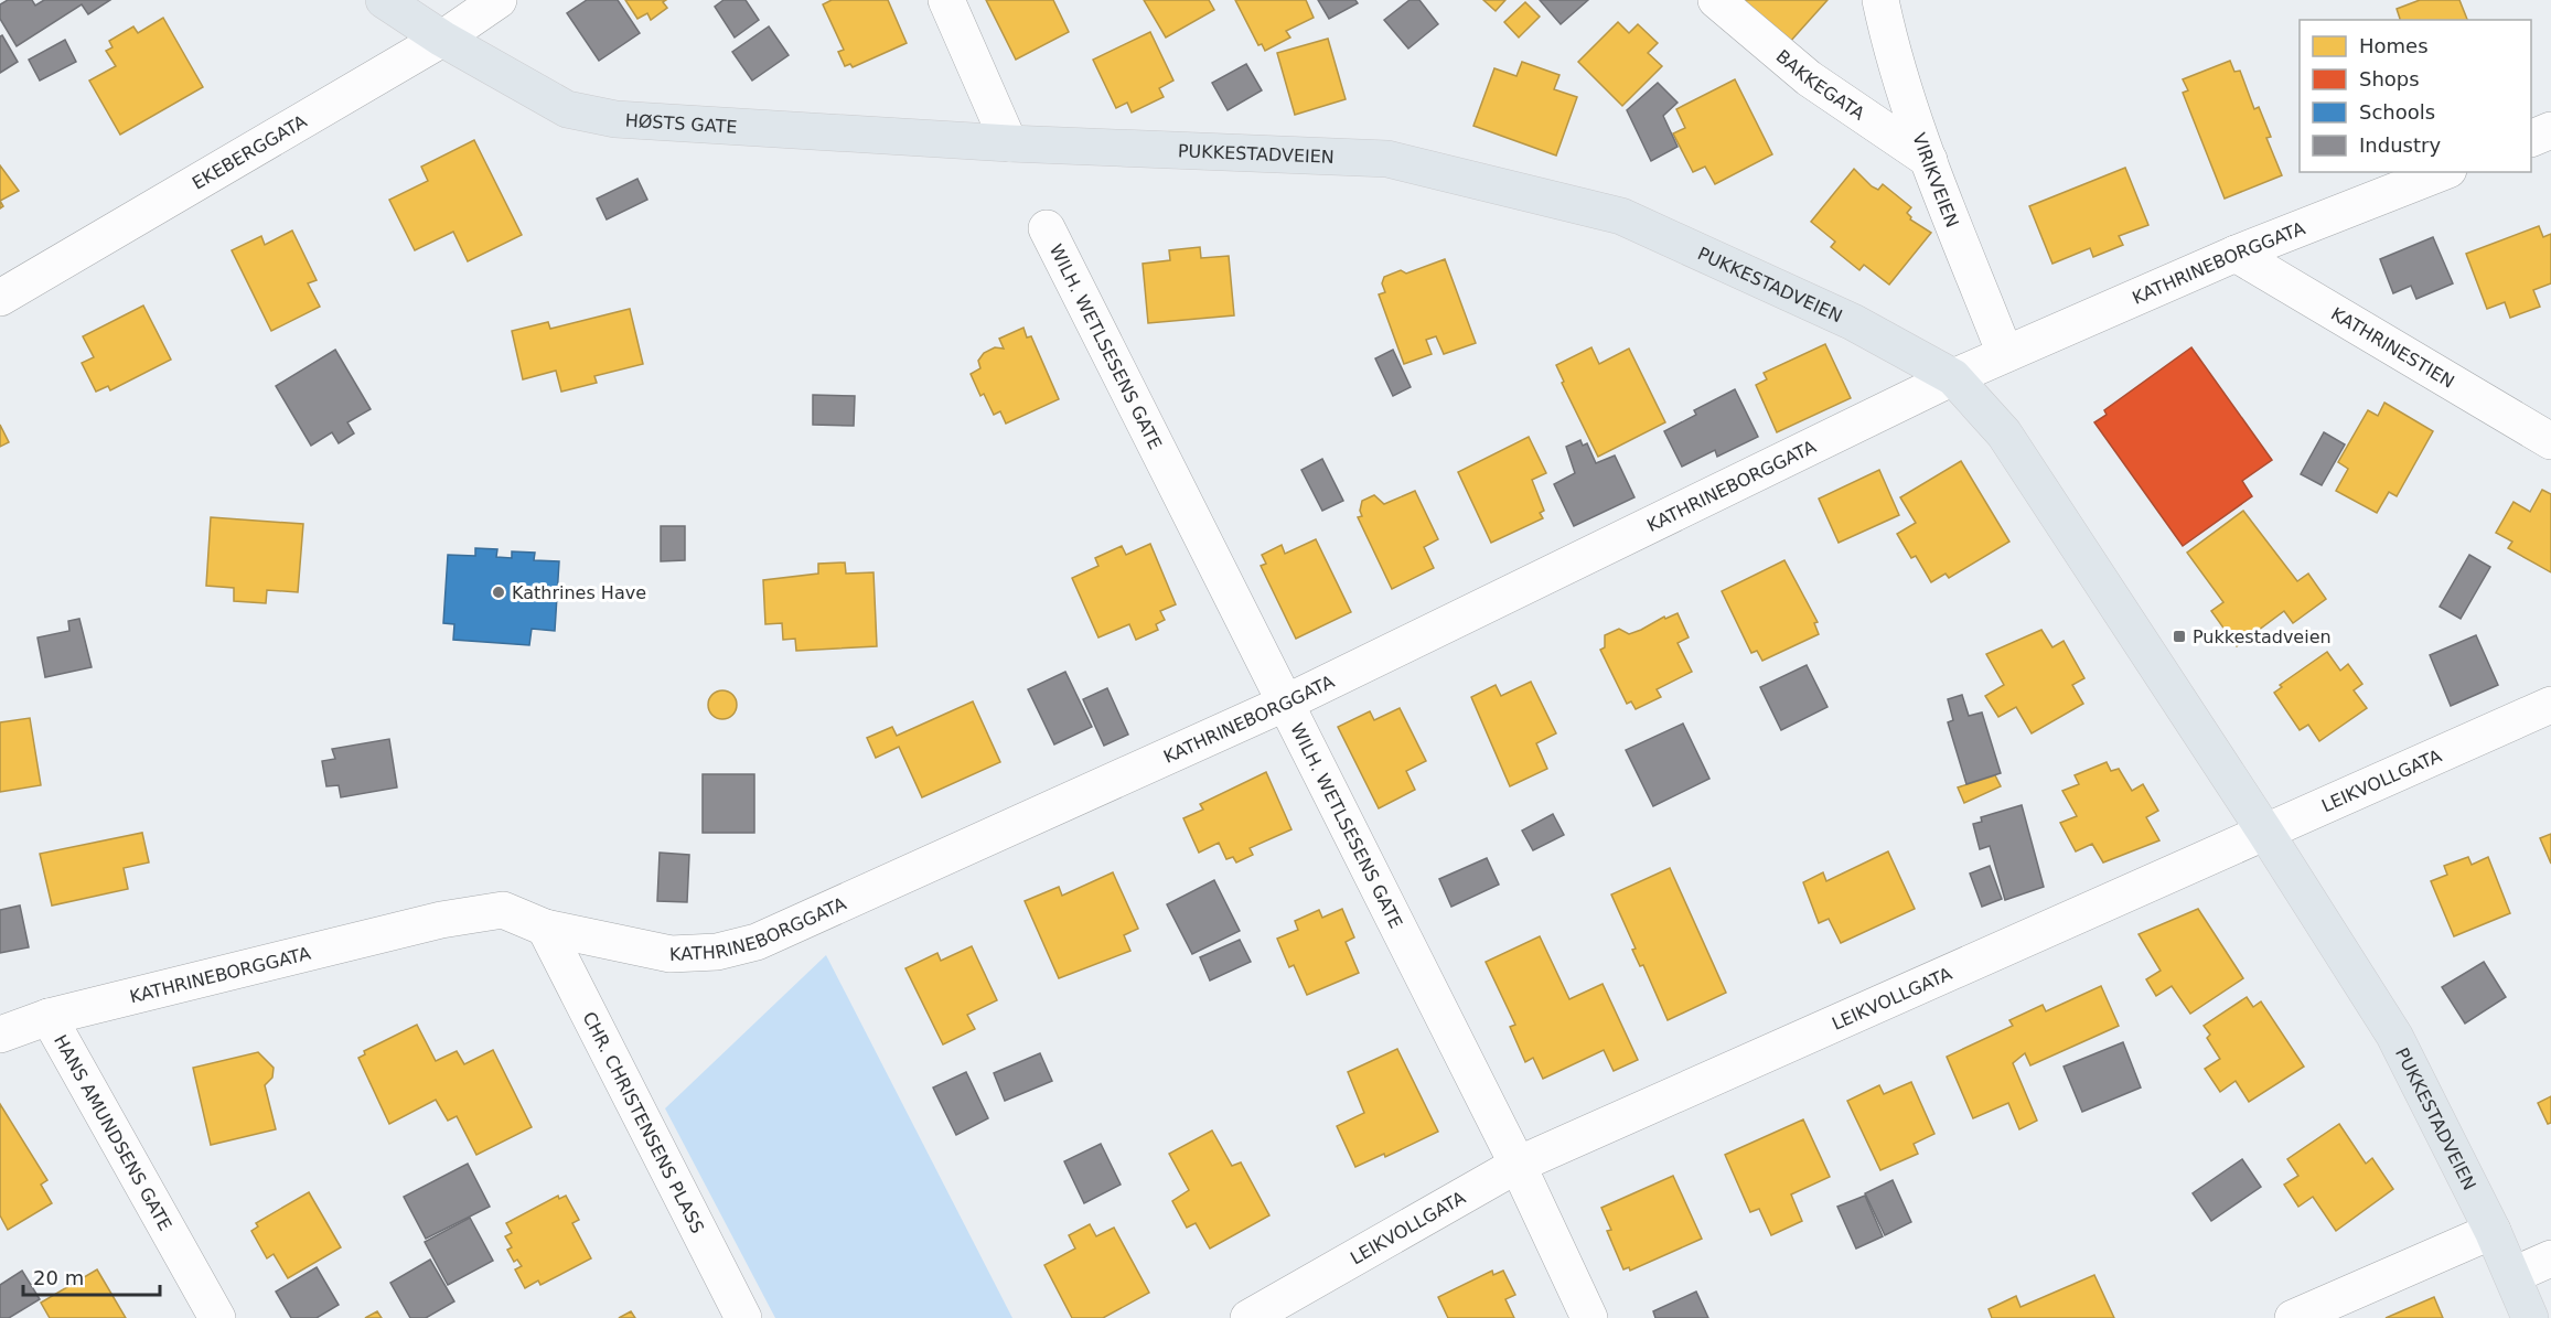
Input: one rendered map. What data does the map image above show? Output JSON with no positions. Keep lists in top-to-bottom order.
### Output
{
  "streets": {
    "main road": ["HØSTS GATE", "PUKKESTADVEIEN"],
    "street": [
      "BAKKEGATA",
      "EKEBERGGATA",
      "VIRIKVEIEN",
      "KATHRINEBORGGATA",
      "WILH. WETLSESENS GATE",
      "KATHRINESTIEN",
      "LEIKVOLLGATA",
      "CHR. CHRISTENSENS PLASS",
      "HANS AMUNDSENS GATE"
    ]
  },
  "crossings": [
    ["BAKKEGATA", "VIRIKVEIEN"],
    ["HØSTS GATE", "EKEBERGGATA"],
    ["HØSTS GATE", "PUKKESTADVEIEN"],
    ["PUKKESTADVEIEN", "KATHRINEBORGGATA"],
    ["PUKKESTADVEIEN", "LEIKVOLLGATA"],
    ["VIRIKVEIEN", "KATHRINEBORGGATA"],
    ["KATHRINEBORGGATA", "WILH. WETLSESENS GATE"],
    ["KATHRINEBORGGATA", "KATHRINESTIEN"],
    ["KATHRINEBORGGATA", "CHR. CHRISTENSENS PLASS"],
    ["KATHRINEBORGGATA", "HANS AMUNDSENS GATE"],
    ["WILH. WETLSESENS GATE", "LEIKVOLLGATA"]
  ],
  "places": {
    "other": ["Kathrines Have"],
    "transit": ["Pukkestadveien"]
  },
  "legend": [
    "Homes",
    "Shops",
    "Schools",
    "Industry"
  ],
  "scale_bar": "20 m"
}
